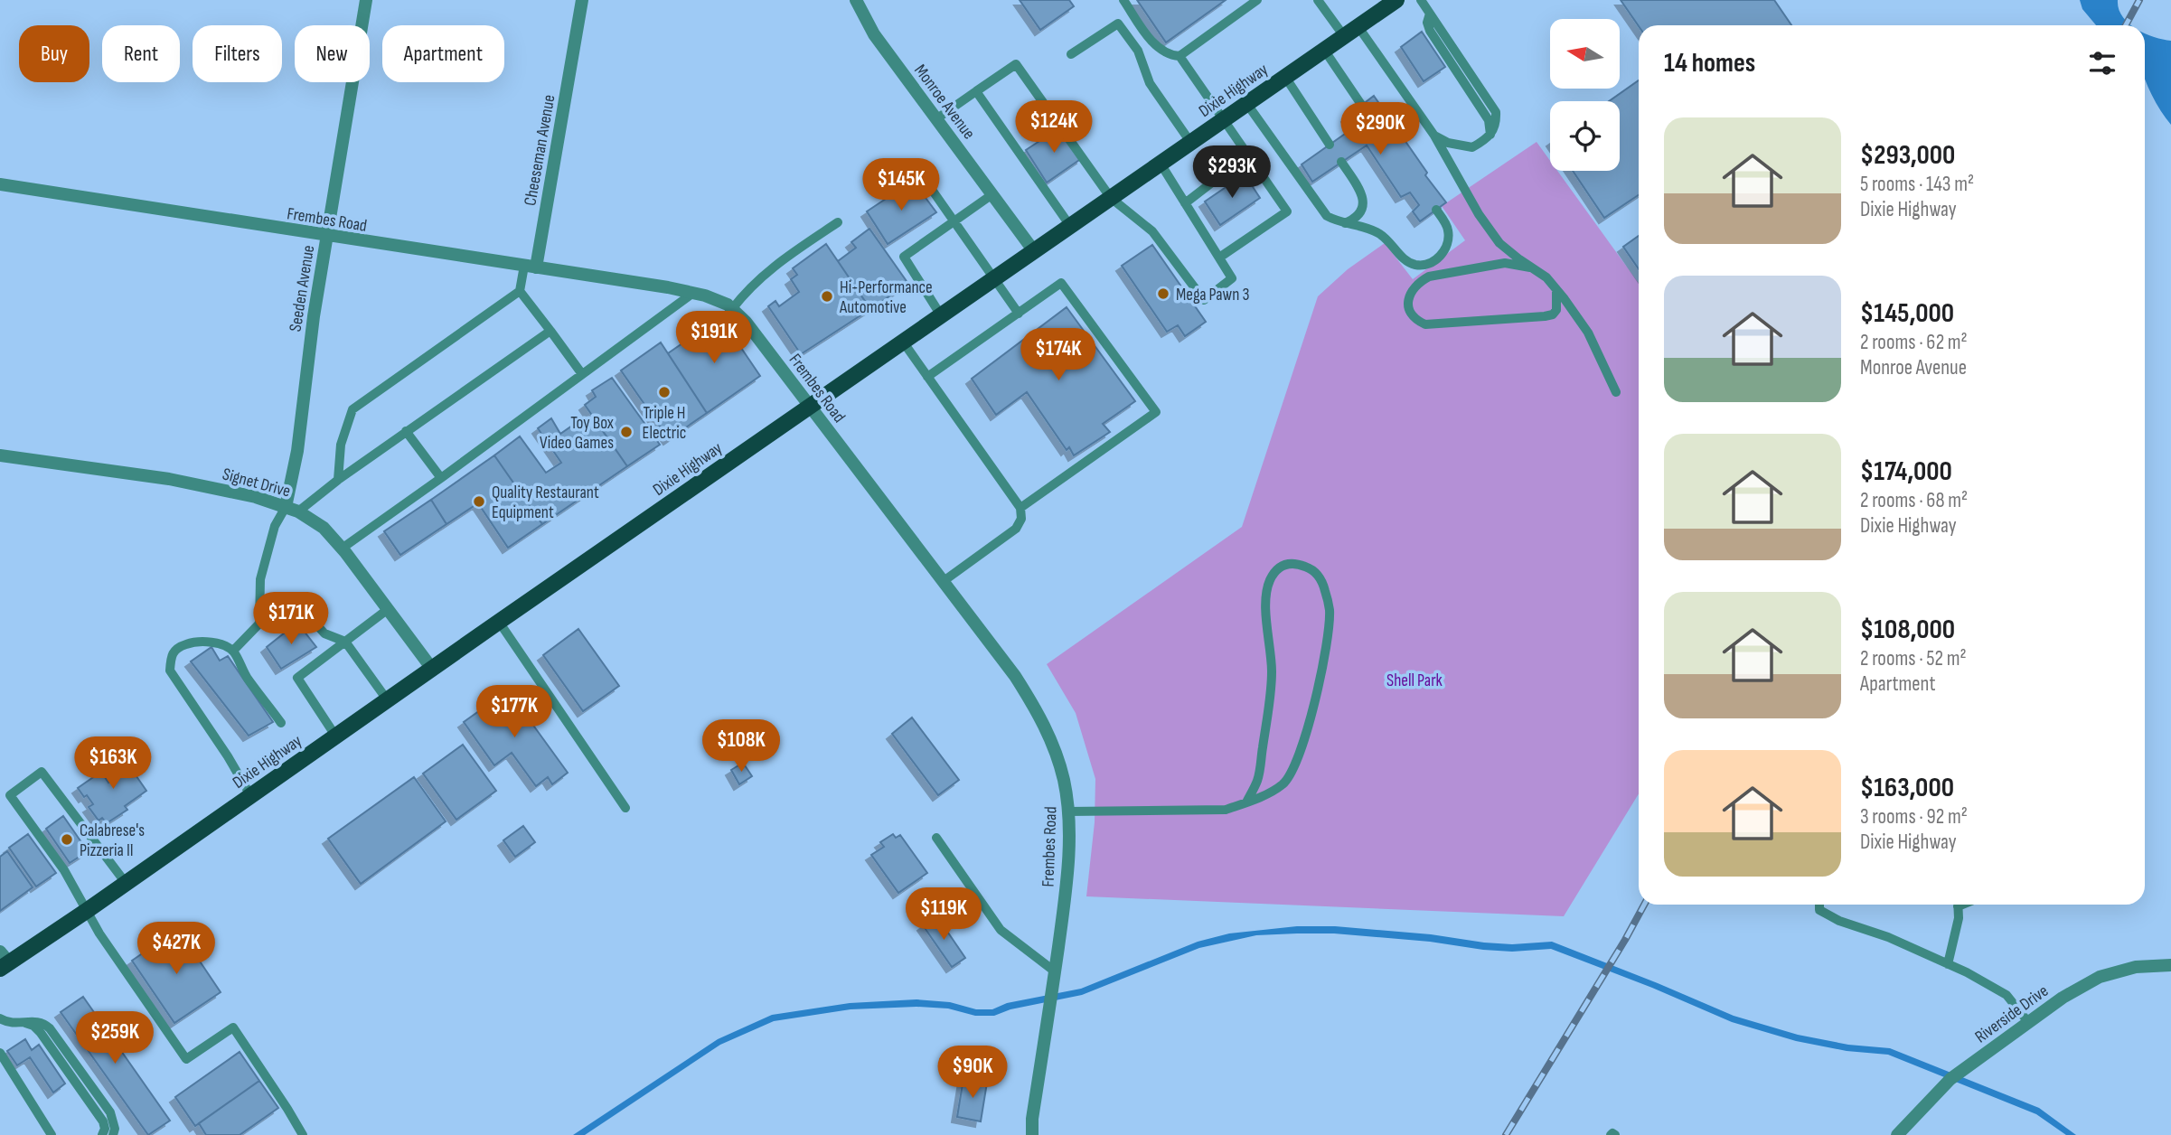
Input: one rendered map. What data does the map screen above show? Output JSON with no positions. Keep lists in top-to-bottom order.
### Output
{
  "streets": {
    "main road": ["Dixie Highway"],
    "street": [
      "Monroe Avenue",
      "Cheeseman Avenue",
      "Frembes Road",
      "Seeden Avenue",
      "Signet Drive",
      "Riverside Drive"
    ]
  },
  "crossings": [
    ["Dixie Highway", "Monroe Avenue"],
    ["Dixie Highway", "Frembes Road"],
    ["Dixie Highway", "Signet Drive"],
    ["Cheeseman Avenue", "Frembes Road"],
    ["Frembes Road", "Seeden Avenue"],
    ["Seeden Avenue", "Signet Drive"]
  ],
  "parks": ["Shell Park"],
  "places": [
    "Mega Pawn 3",
    "Hi-Performance Automotive",
    "Triple H Electric",
    "Toy Box Video Games",
    "Quality Restaurant Equipment",
    "Calabrese's Pizzeria II"
  ],
  "north": "left",
  "page": {
    "chip": [
      "Buy",
      "Rent",
      "Filters",
      "New",
      "Apartment"
    ],
    "heading": "14 homes",
    "price": [
      "$124K",
      "$290K",
      "$293K",
      "$145K",
      "$191K",
      "$174K",
      "$171K",
      "$177K",
      "$108K",
      "$163K",
      "$119K",
      "$427K",
      "$259K",
      "$90K"
    ],
    "list": [
      {
        "name": "$293,000",
        "note": "5 rooms · 143 m² · Dixie Highway"
      },
      {
        "name": "$145,000",
        "note": "2 rooms · 62 m² · Monroe Avenue"
      },
      {
        "name": "$174,000",
        "note": "2 rooms · 68 m² · Dixie Highway"
      },
      {
        "name": "$108,000",
        "note": "2 rooms · 52 m² · Apartment"
      },
      {
        "name": "$163,000",
        "note": "3 rooms · 92 m² · Dixie Highway"
      }
    ]
  }
}
